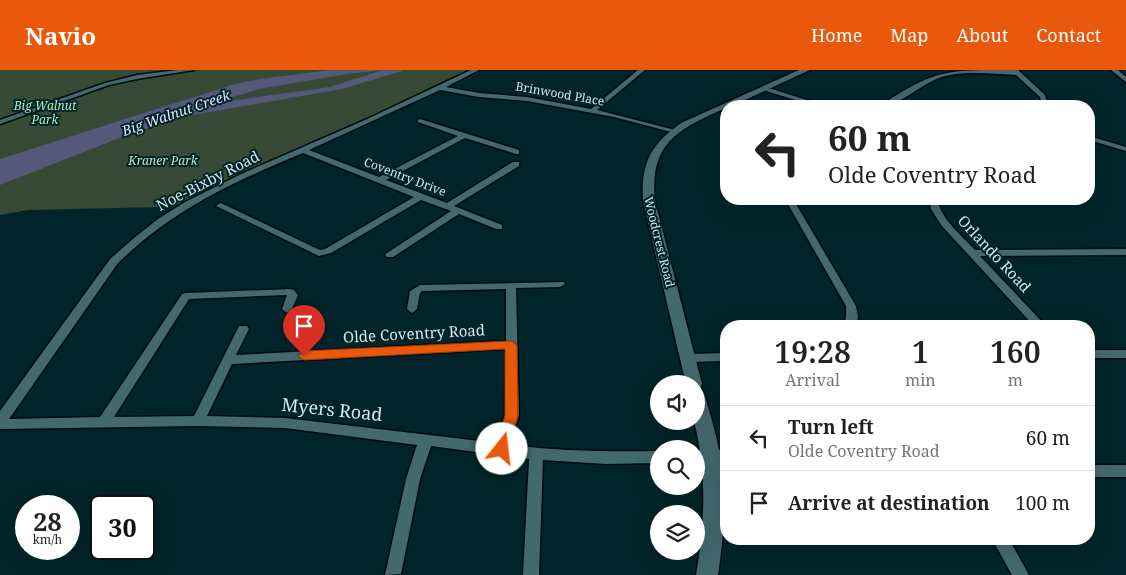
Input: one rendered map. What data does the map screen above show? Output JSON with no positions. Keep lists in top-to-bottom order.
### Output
{
  "streets": {
    "street": [
      "Brinwood Place",
      "Coventry Drive",
      "Noe-Bixby Road",
      "Woodcrest Road",
      "Orlando Road",
      "Olde Coventry Road",
      "Myers Road"
    ]
  },
  "crossings": [
    ["Brinwood Place", "Noe-Bixby Road"],
    ["Brinwood Place", "Woodcrest Road"],
    ["Coventry Drive", "Noe-Bixby Road"],
    ["Noe-Bixby Road", "Myers Road"]
  ],
  "water": ["Big Walnut Creek"],
  "parks": ["Big Walnut Park", "Kraner Park"],
  "page": {
    "header": "Navio",
    "nav": [
      "Home",
      "Map",
      "About",
      "Contact"
    ],
    "turn": ["60 m", "Olde Coventry Road"],
    "eta": [
      "19:28",
      "Arrival",
      "1",
      "min",
      "160",
      "m"
    ],
    "list": [
      {
        "name": "Turn left",
        "note": "Olde Coventry Road",
        "value": "60 m"
      },
      {
        "name": "Arrive at destination",
        "value": "100 m"
      }
    ],
    "speed": "28 km/h",
    "limit": "30"
  }
}
